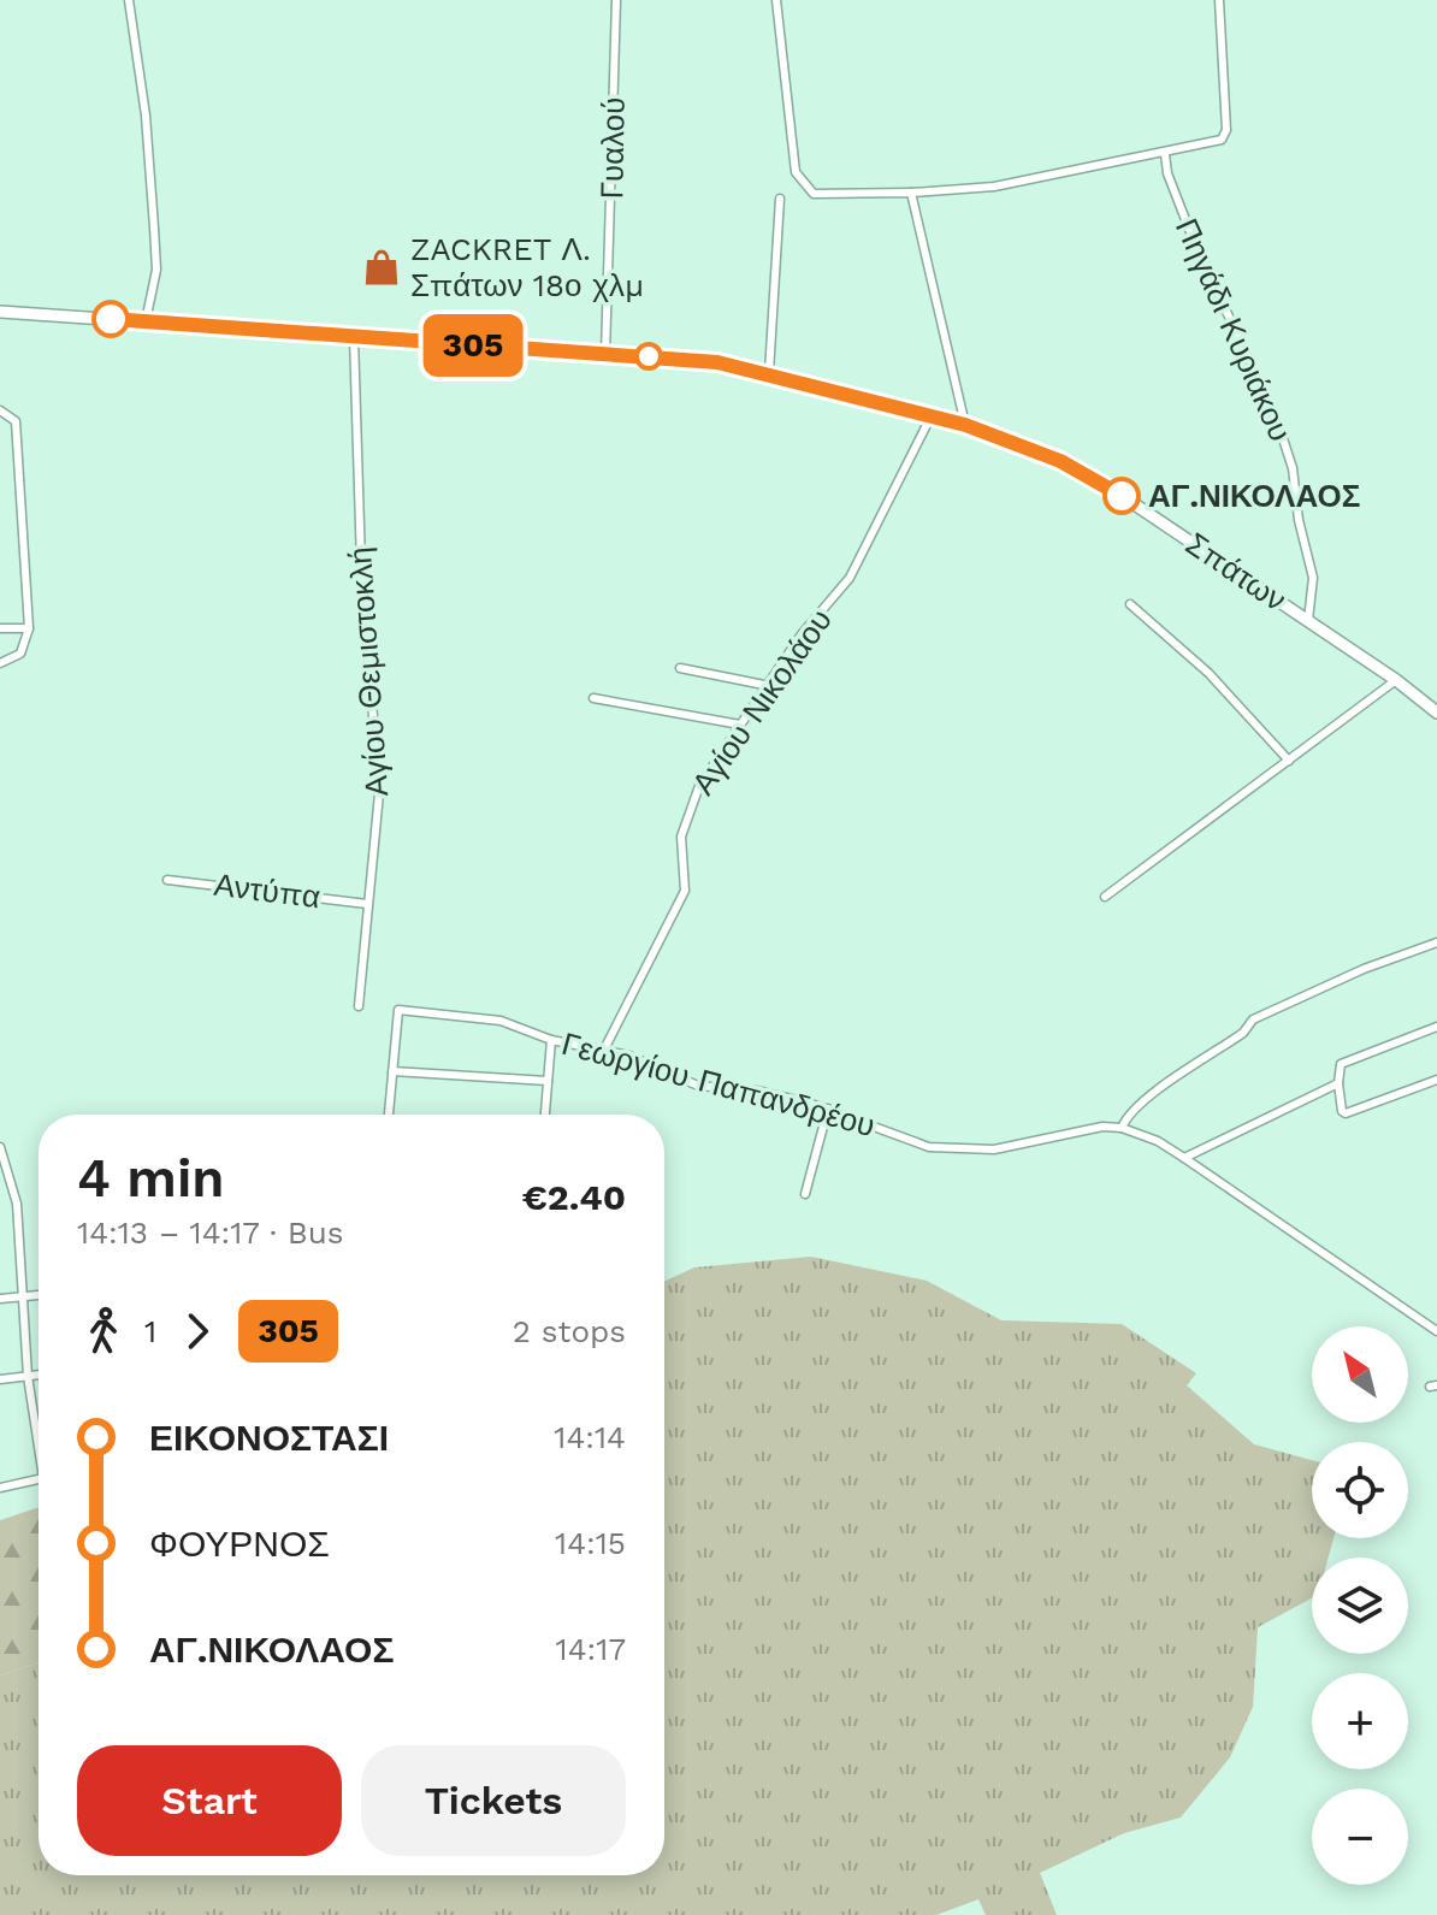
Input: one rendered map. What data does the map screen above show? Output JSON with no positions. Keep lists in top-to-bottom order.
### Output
{
  "streets": {
    "main road": ["Σπάτων"],
    "street": [
      "Γυαλού",
      "Πηγάδι Κυριάκου",
      "Αγίου Θεμιστοκλή",
      "Αγίου Νικολάου",
      "Αντύπα",
      "Γεωργίου Παπανδρέου"
    ]
  },
  "crossings": [
    ["Γυαλού", "Σπάτων"],
    ["Πηγάδι Κυριάκου", "Σπάτων"],
    ["Σπάτων", "Αγίου Θεμιστοκλή"],
    ["Σπάτων", "Αγίου Νικολάου"],
    ["Αγίου Θεμιστοκλή", "Αντύπα"],
    ["Αγίου Νικολάου", "Γεωργίου Παπανδρέου"]
  ],
  "places": {
    "shop": ["ZACKRET Λ. Σπάτων 18ο χλμ"],
    "other": ["ΑΓ.ΝΙΚΟΛΑΟΣ"]
  },
  "lines": ["bus line 305"],
  "north": "top left",
  "page": {
    "on_map": "305",
    "heading": ["4 min", "14:13 – 14:17 · Bus", "€2.40"],
    "legs": ["1", "305", "2 stops"],
    "map_buttons": ["+", "−"],
    "list": [
      {
        "name": "ΕΙΚΟΝΟΣΤΑΣΙ",
        "value": "14:14"
      },
      {
        "name": "ΦΟΥΡΝΟΣ",
        "value": "14:15"
      },
      {
        "name": "ΑΓ.ΝΙΚΟΛΑΟΣ",
        "value": "14:17"
      }
    ],
    "buttons": ["Start", "Tickets"]
  }
}
